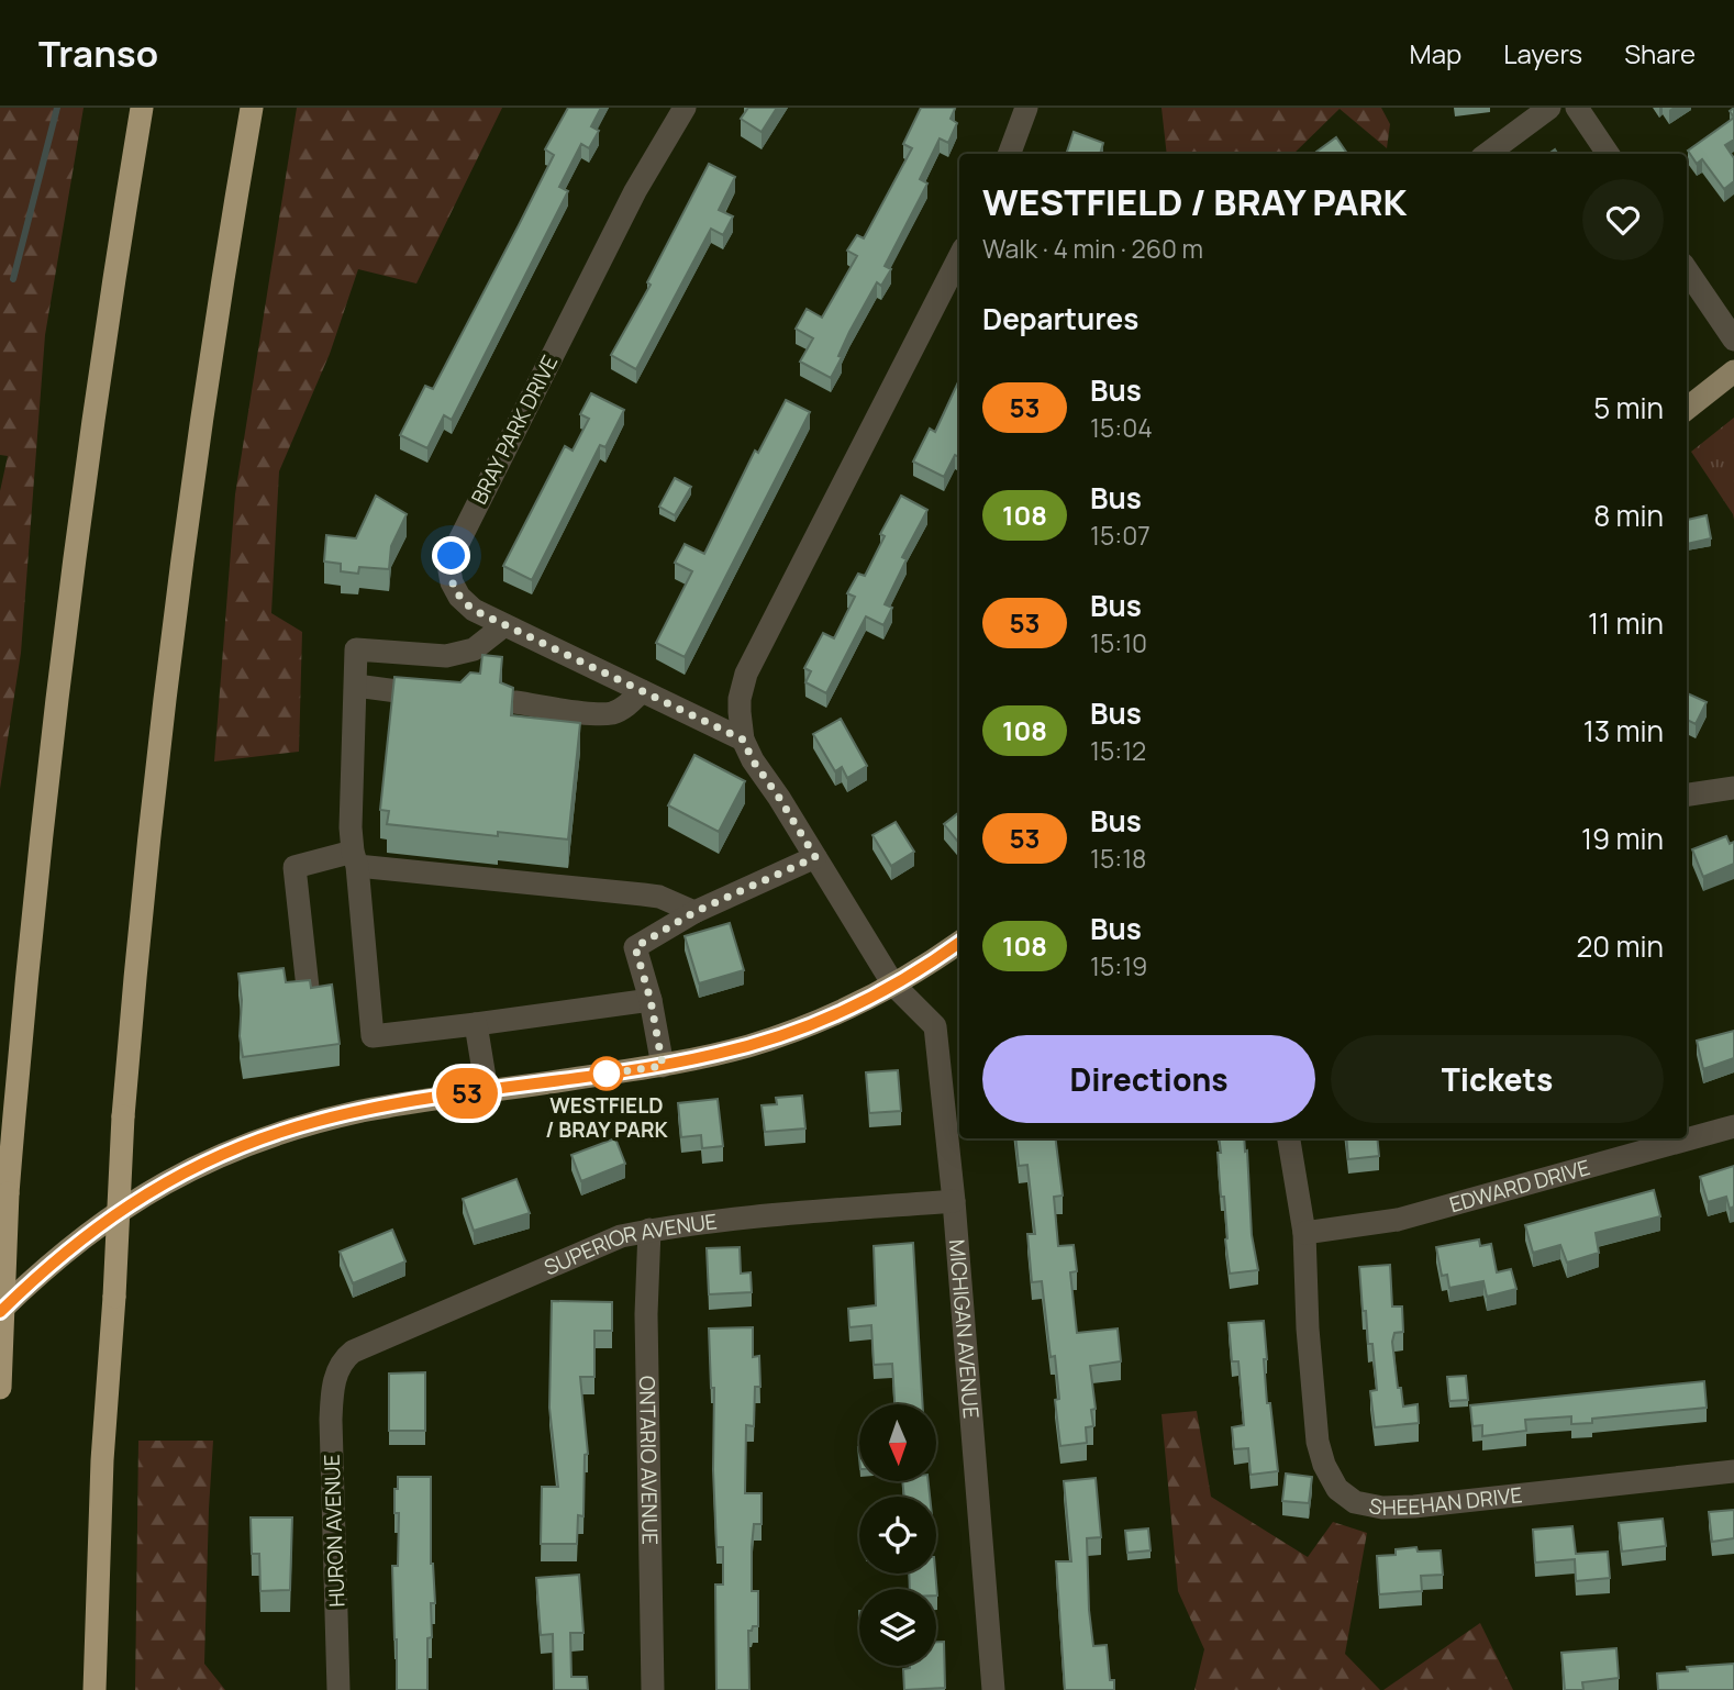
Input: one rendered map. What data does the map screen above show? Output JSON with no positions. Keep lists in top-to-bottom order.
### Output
{
  "streets": {
    "street": [
      "BRAY PARK DRIVE",
      "EDWARD DRIVE",
      "SUPERIOR AVENUE",
      "MICHIGAN AVENUE",
      "ONTARIO AVENUE",
      "SHEEHAN DRIVE",
      "HURON AVENUE"
    ]
  },
  "crossings": [
    ["EDWARD DRIVE", "SHEEHAN DRIVE"],
    ["SUPERIOR AVENUE", "MICHIGAN AVENUE"],
    ["SUPERIOR AVENUE", "ONTARIO AVENUE"],
    ["SUPERIOR AVENUE", "HURON AVENUE"]
  ],
  "places": ["WESTFIELD / BRAY PARK"],
  "lines": ["bus line 53"],
  "north": "bottom",
  "page": {
    "header": "Transo",
    "nav": ["Map", "Layers", "Share"],
    "on_map": "53",
    "heading": [
      ["WESTFIELD / BRAY PARK", "Walk · 4 min · 260 m"],
      "Departures"
    ],
    "list": [
      {
        "mark": "53",
        "name": "Bus",
        "note": "15:04",
        "value": "5 min"
      },
      {
        "mark": "108",
        "name": "Bus",
        "note": "15:07",
        "value": "8 min"
      },
      {
        "mark": "53",
        "name": "Bus",
        "note": "15:10",
        "value": "11 min"
      },
      {
        "mark": "108",
        "name": "Bus",
        "note": "15:12",
        "value": "13 min"
      },
      {
        "mark": "53",
        "name": "Bus",
        "note": "15:18",
        "value": "19 min"
      },
      {
        "mark": "108",
        "name": "Bus",
        "note": "15:19",
        "value": "20 min"
      }
    ],
    "buttons": ["Directions", "Tickets"]
  }
}
